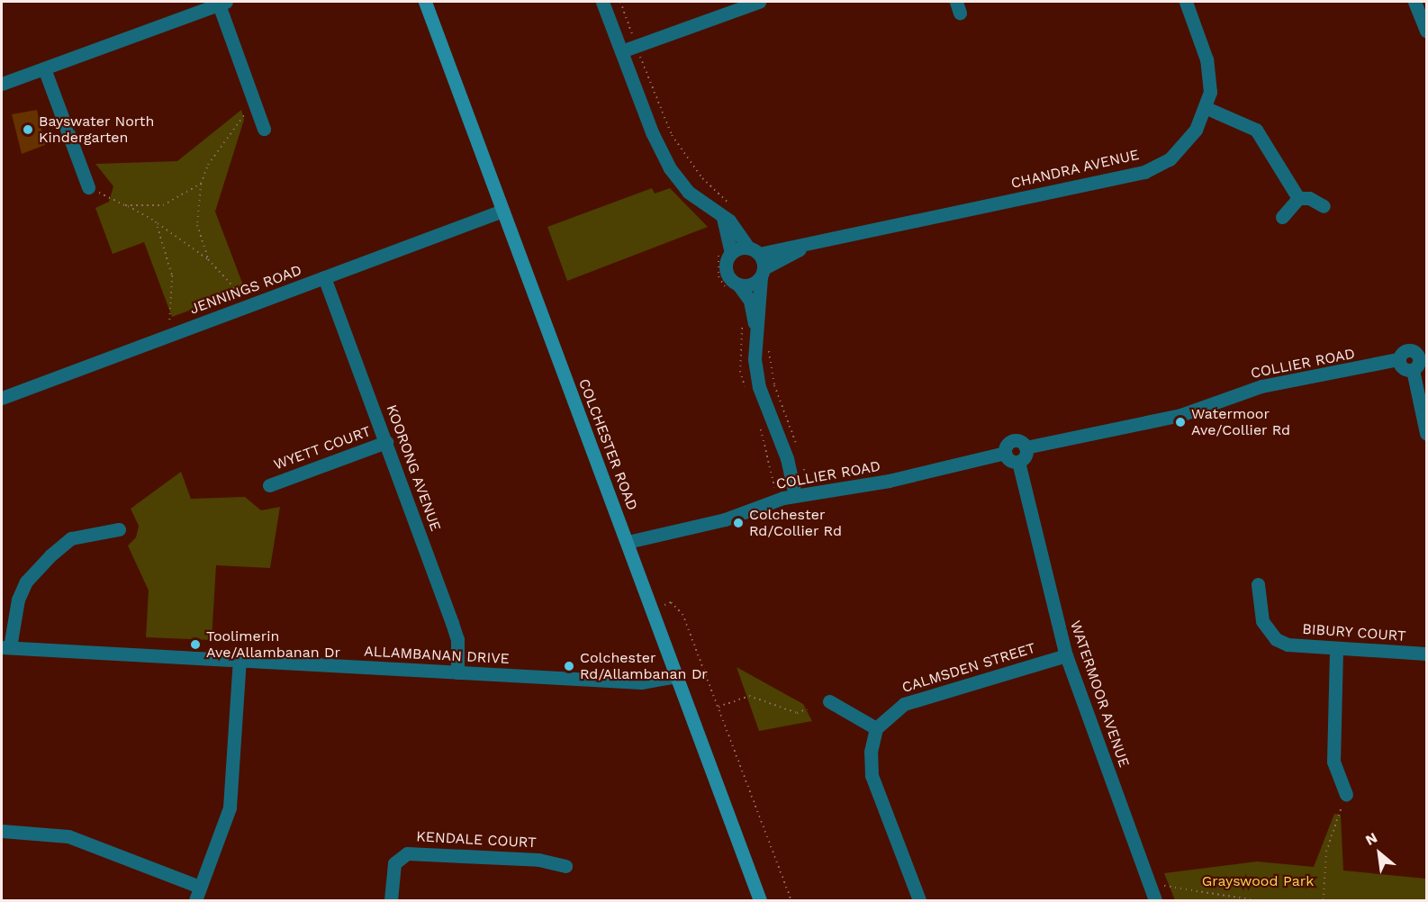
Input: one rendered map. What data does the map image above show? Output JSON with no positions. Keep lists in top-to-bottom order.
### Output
{
  "streets": {
    "main road": ["COLCHESTER ROAD"],
    "street": [
      "CHANDRA AVENUE",
      "JENNINGS ROAD",
      "COLLIER ROAD",
      "WYETT COURT",
      "KOORONG AVENUE",
      "BIBURY COURT",
      "ALLAMBANAN DRIVE",
      "CALMSDEN STREET",
      "WATERMOOR AVENUE",
      "KENDALE COURT"
    ]
  },
  "crossings": [
    ["JENNINGS ROAD", "COLCHESTER ROAD"],
    ["JENNINGS ROAD", "KOORONG AVENUE"],
    ["COLLIER ROAD", "COLCHESTER ROAD"],
    ["COLLIER ROAD", "WATERMOOR AVENUE"],
    ["COLCHESTER ROAD", "ALLAMBANAN DRIVE"],
    ["WYETT COURT", "KOORONG AVENUE"],
    ["KOORONG AVENUE", "ALLAMBANAN DRIVE"],
    ["CALMSDEN STREET", "WATERMOOR AVENUE"]
  ],
  "parks": ["Grayswood Park"],
  "places": [
    "Bayswater North Kindergarten",
    "Watermoor Ave/Collier Rd",
    "Colchester Rd/Collier Rd",
    "Toolimerin Ave/Allambanan Dr",
    "Colchester Rd/Allambanan Dr"
  ],
  "north": "top left"
}
